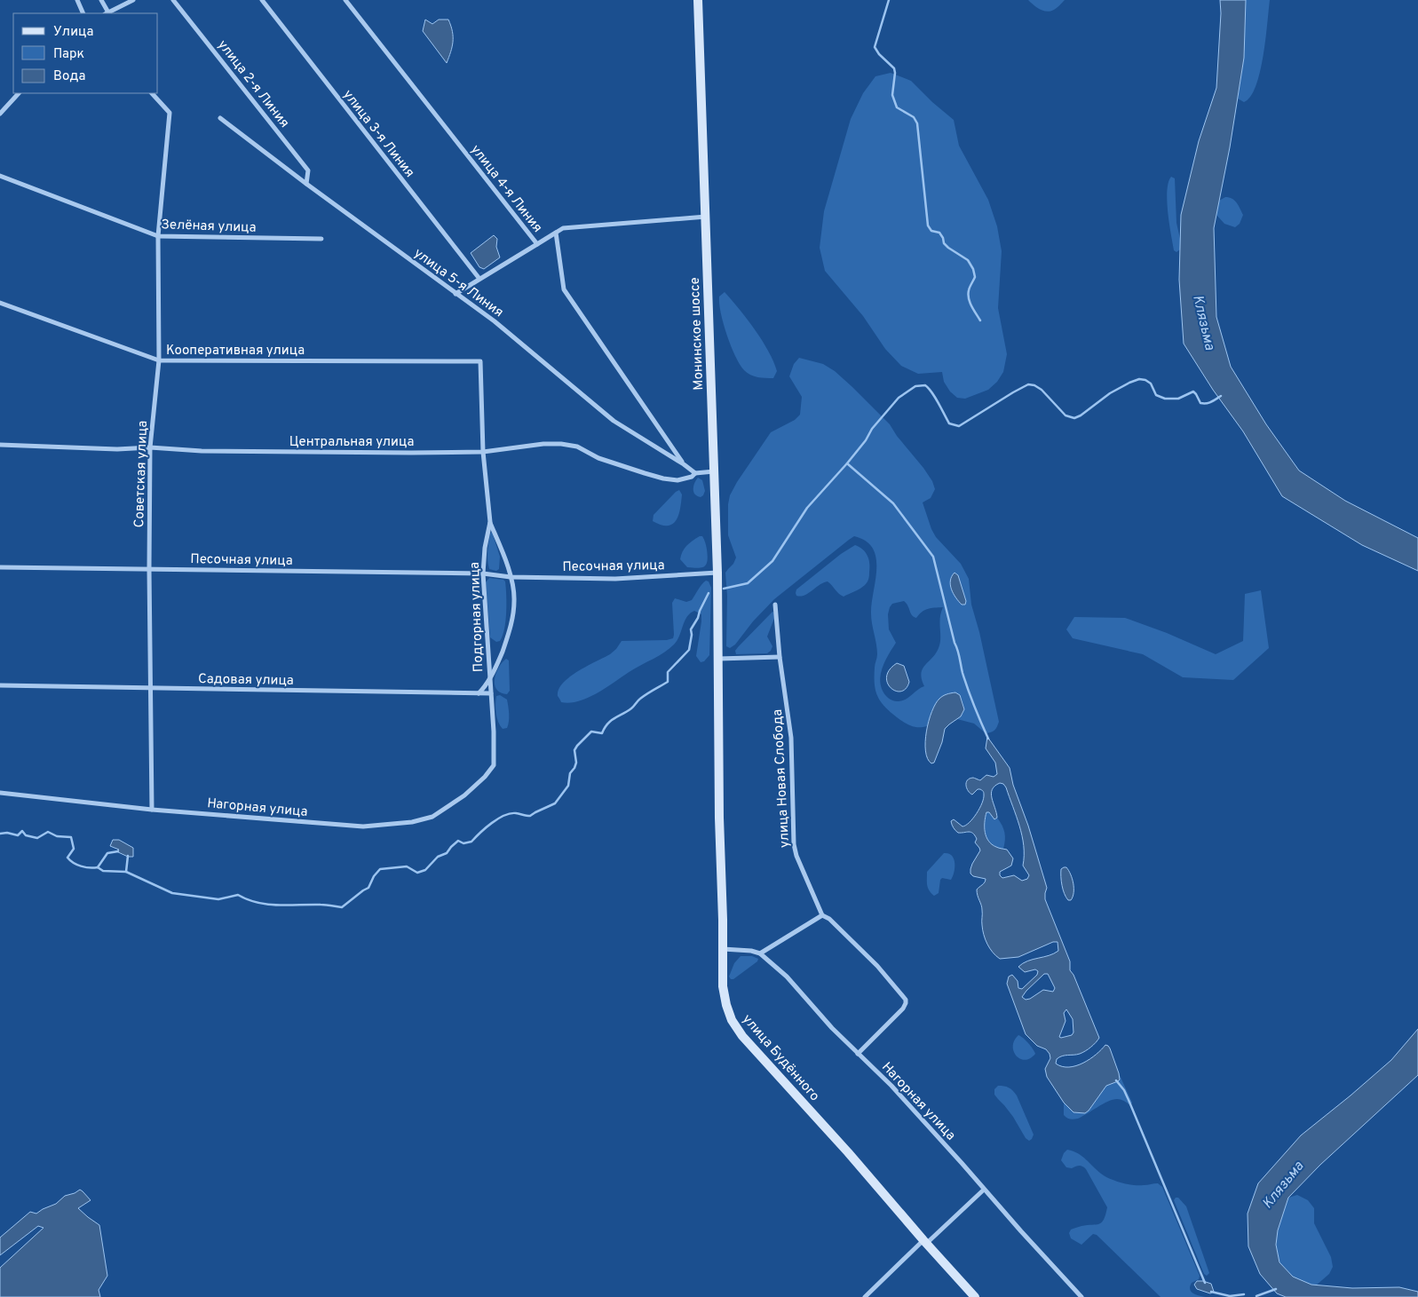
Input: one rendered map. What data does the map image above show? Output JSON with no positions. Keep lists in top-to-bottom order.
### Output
{
  "streets": {
    "main road": ["Монинское шоссе", "улица Будённого"],
    "street": [
      "улица 2-я Линия",
      "улица 3-я Линия",
      "улица 4-я Линия",
      "Зелёная улица",
      "улица 5-я Линия",
      "Кооперативная улица",
      "Центральная улица",
      "Советская улица",
      "Песочная улица",
      "Подгорная улица",
      "Садовая улица",
      "улица Новая Слобода",
      "Нагорная улица"
    ]
  },
  "crossings": [
    ["улица 2-я Линия", "улица 5-я Линия"],
    ["улица 4-я Линия", "улица 5-я Линия"],
    ["Зелёная улица", "Советская улица"],
    ["Монинское шоссе", "Центральная улица"],
    ["Монинское шоссе", "Песочная улица"],
    ["Монинское шоссе", "улица Будённого"],
    ["Кооперативная улица", "Советская улица"],
    ["Кооперативная улица", "Подгорная улица"],
    ["Центральная улица", "Советская улица"],
    ["Центральная улица", "Подгорная улица"],
    ["Советская улица", "Песочная улица"],
    ["Советская улица", "Садовая улица"],
    ["Советская улица", "Нагорная улица"],
    ["Песочная улица", "Подгорная улица"],
    ["Подгорная улица", "Садовая улица"],
    ["Подгорная улица", "Нагорная улица"],
    ["улица Новая Слобода", "Нагорная улица"]
  ],
  "water": ["Клязьма"],
  "legend": ["Улица", "Парк", "Вода"]
}
